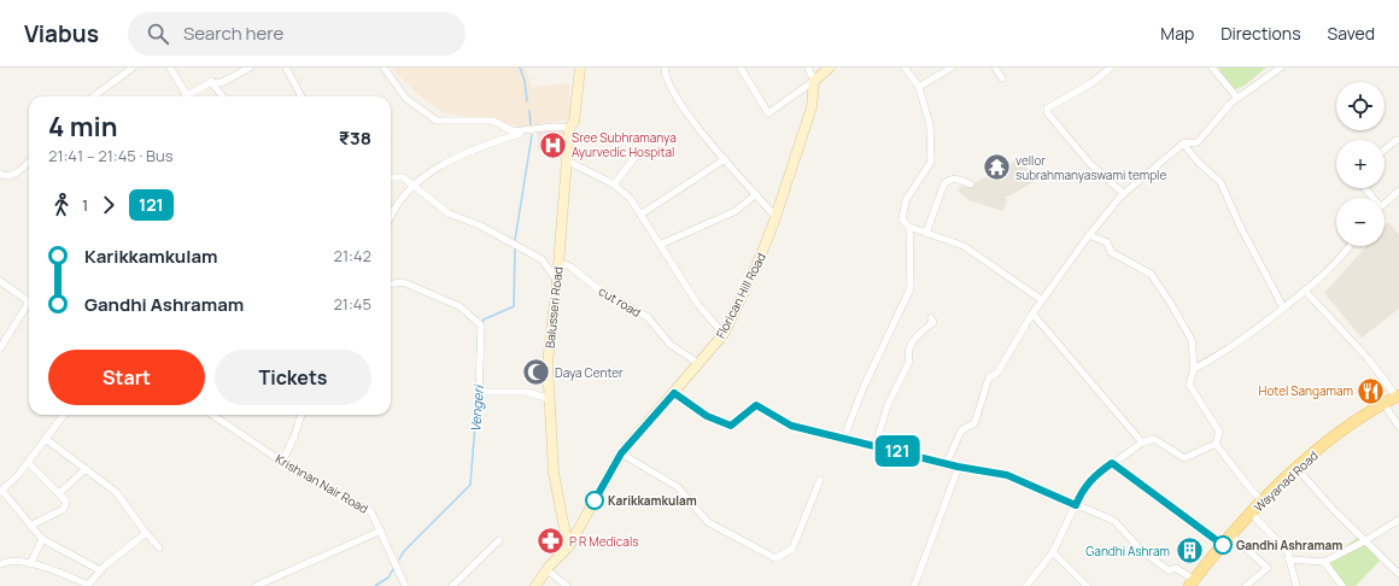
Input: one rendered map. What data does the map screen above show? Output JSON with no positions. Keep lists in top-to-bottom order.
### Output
{
  "streets": {
    "main road": ["Wayanad Road"],
    "street": [
      "Florican Hill Road",
      "cut road",
      "Balusseri Road",
      "Krishnan Nair Road"
    ]
  },
  "crossings": [
    ["Florican Hill Road", "cut road"],
    ["Florican Hill Road", "Balusseri Road"],
    ["cut road", "Balusseri Road"]
  ],
  "water": ["Vengeri"],
  "places": {
    "hospital": ["Sree Subhramanya Ayurvedic Hospital"],
    "temple": ["vellor subrahmanyaswami temple"],
    "mosque": ["Daya Center"],
    "restaurant": ["Hotel Sangamam"],
    "other": ["Karikkamkulam", "Gandhi Ashramam"],
    "pharmacy": ["P R Medicals"],
    "building": ["Gandhi Ashram"]
  },
  "lines": ["bus line 121"],
  "page": {
    "header": "Viabus",
    "search": "Search here",
    "nav": ["Map", "Directions", "Saved"],
    "on_map": "121",
    "map_buttons": ["+", "−"],
    "heading": ["4 min", "21:41 – 21:45 · Bus", "₹38"],
    "legs": ["1", "121"],
    "list": [
      {
        "name": "Karikkamkulam",
        "value": "21:42"
      },
      {
        "name": "Gandhi Ashramam",
        "value": "21:45"
      }
    ],
    "buttons": ["Start", "Tickets"]
  }
}
